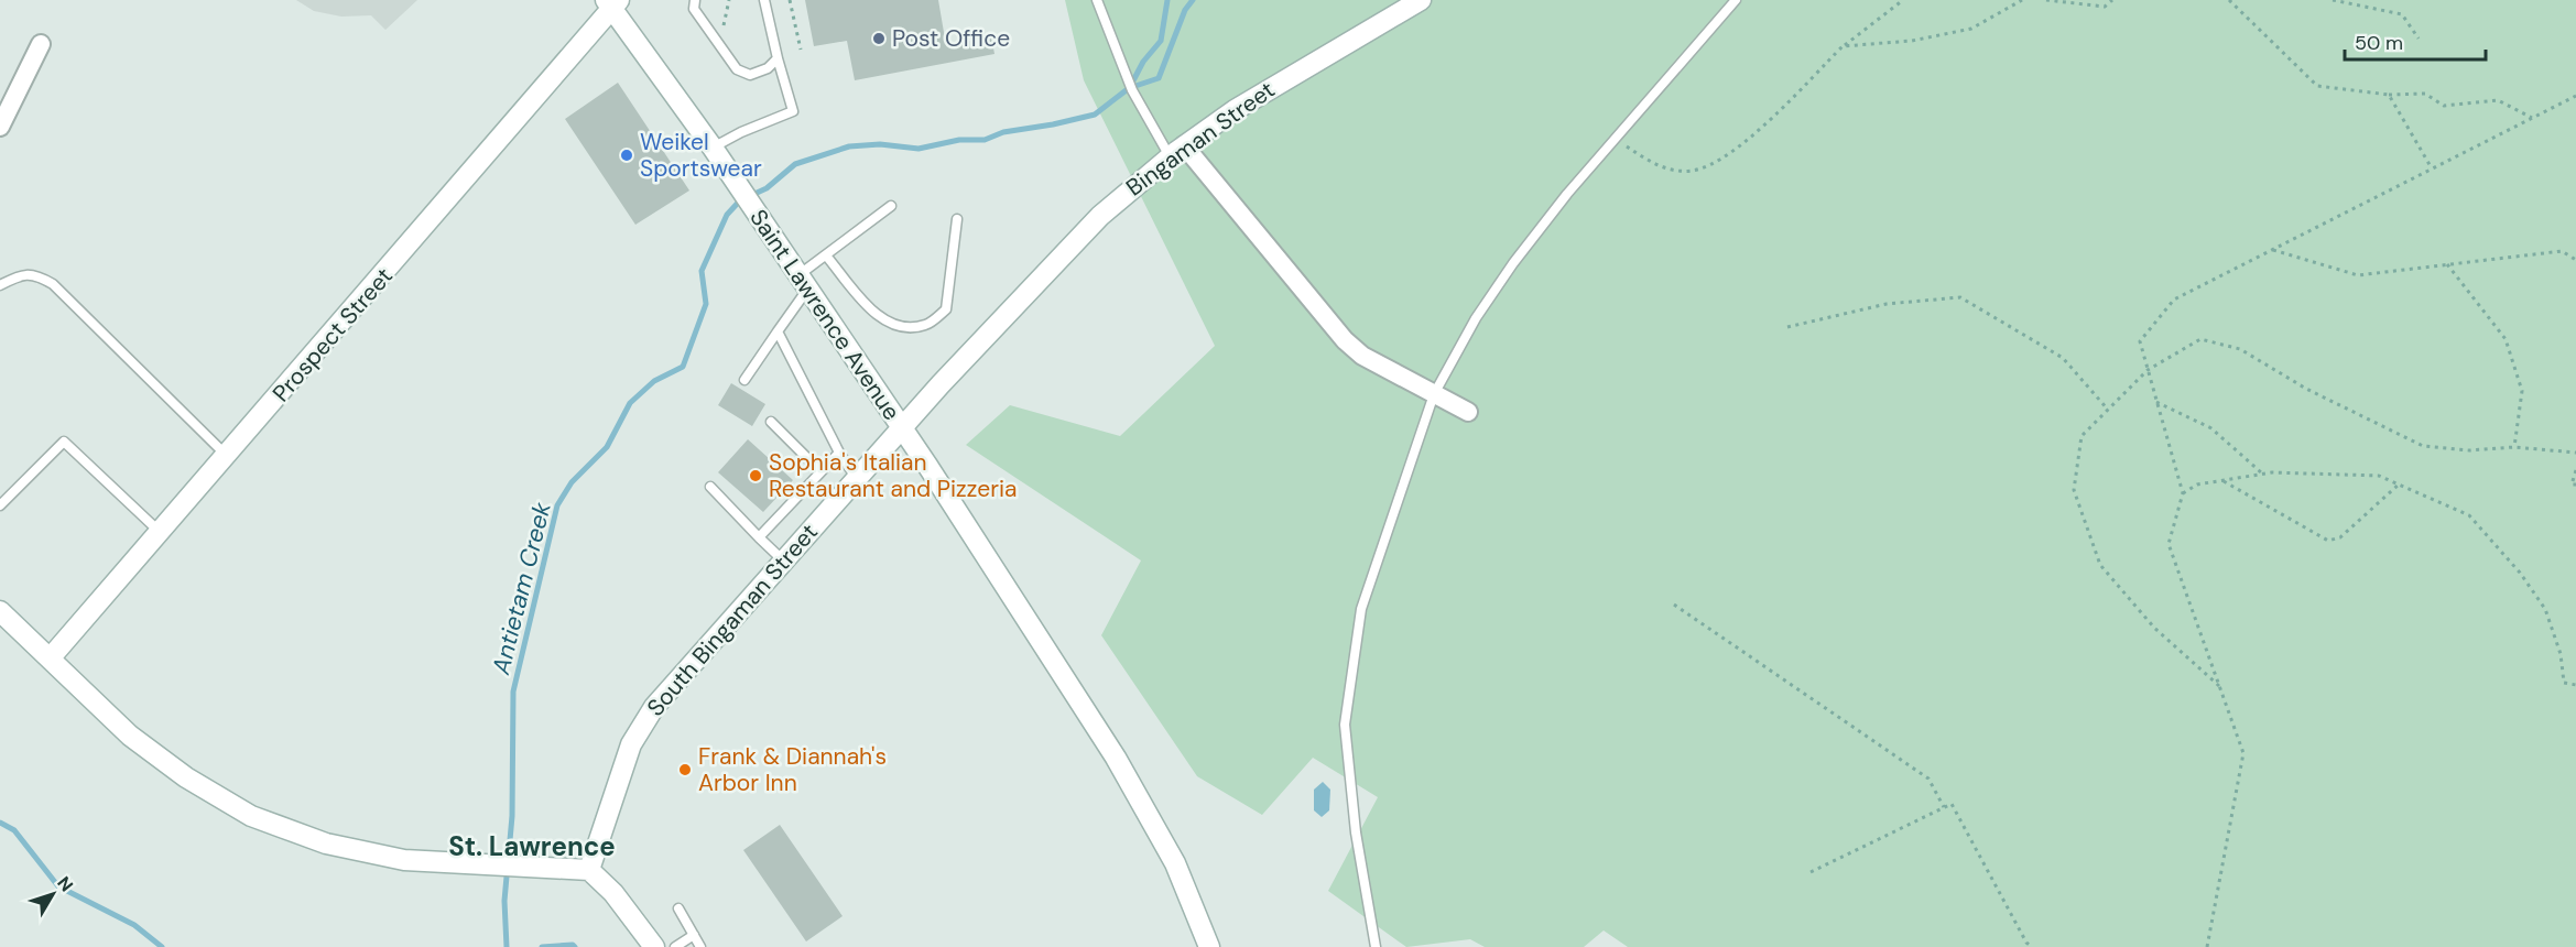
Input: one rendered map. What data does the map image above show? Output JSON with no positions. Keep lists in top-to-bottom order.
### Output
{
  "streets": {
    "street": [
      "Bingaman Street",
      "Saint Lawrence Avenue",
      "Prospect Street",
      "South Bingaman Street"
    ]
  },
  "crossings": [
    ["Bingaman Street", "Saint Lawrence Avenue"],
    ["Bingaman Street", "South Bingaman Street"],
    ["Saint Lawrence Avenue", "Prospect Street"],
    ["Saint Lawrence Avenue", "South Bingaman Street"]
  ],
  "districts": ["St. Lawrence"],
  "water": ["Antietam Creek"],
  "places": [
    "Post Office",
    "Weikel Sportswear",
    "Sophia's Italian Restaurant and Pizzeria",
    "Frank & Diannah's Arbor Inn"
  ],
  "scale_bar": "50 m",
  "north": "top right"
}
